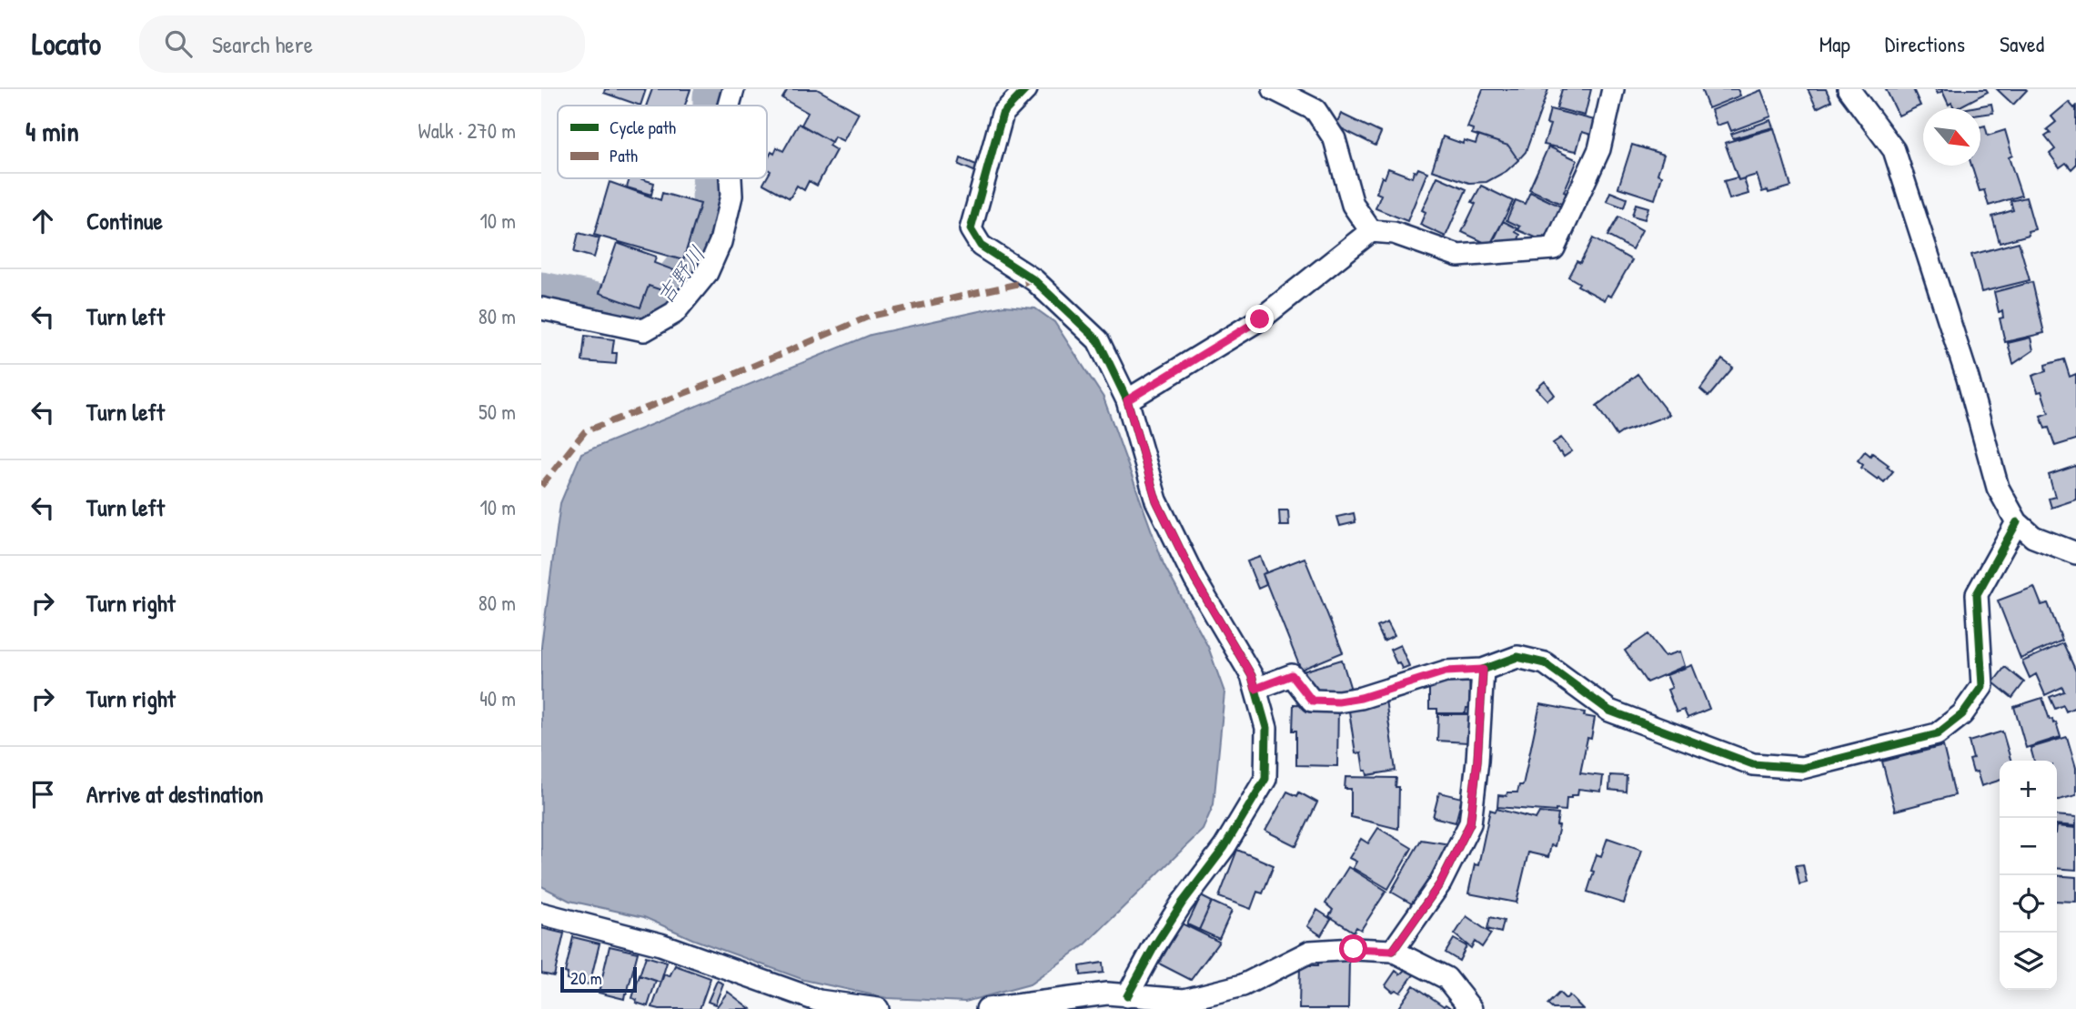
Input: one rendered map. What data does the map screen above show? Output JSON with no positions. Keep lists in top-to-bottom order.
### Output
{
  "water": ["吉野川"],
  "legend": ["Cycle path", "Path"],
  "scale_bar": "20 m",
  "north": "bottom right",
  "page": {
    "header": "Locato",
    "search": "Search here",
    "nav": ["Map", "Directions", "Saved"],
    "heading": ["4 min", "Walk · 270 m"],
    "list": [
      ["Continue", "10 m"],
      ["Turn left", "80 m"],
      ["Turn left", "50 m"],
      ["Turn left", "10 m"],
      ["Turn right", "80 m"],
      ["Turn right", "40 m"],
      "Arrive at destination"
    ],
    "map_buttons": ["+", "−"],
    "scale": "20 m"
  }
}
